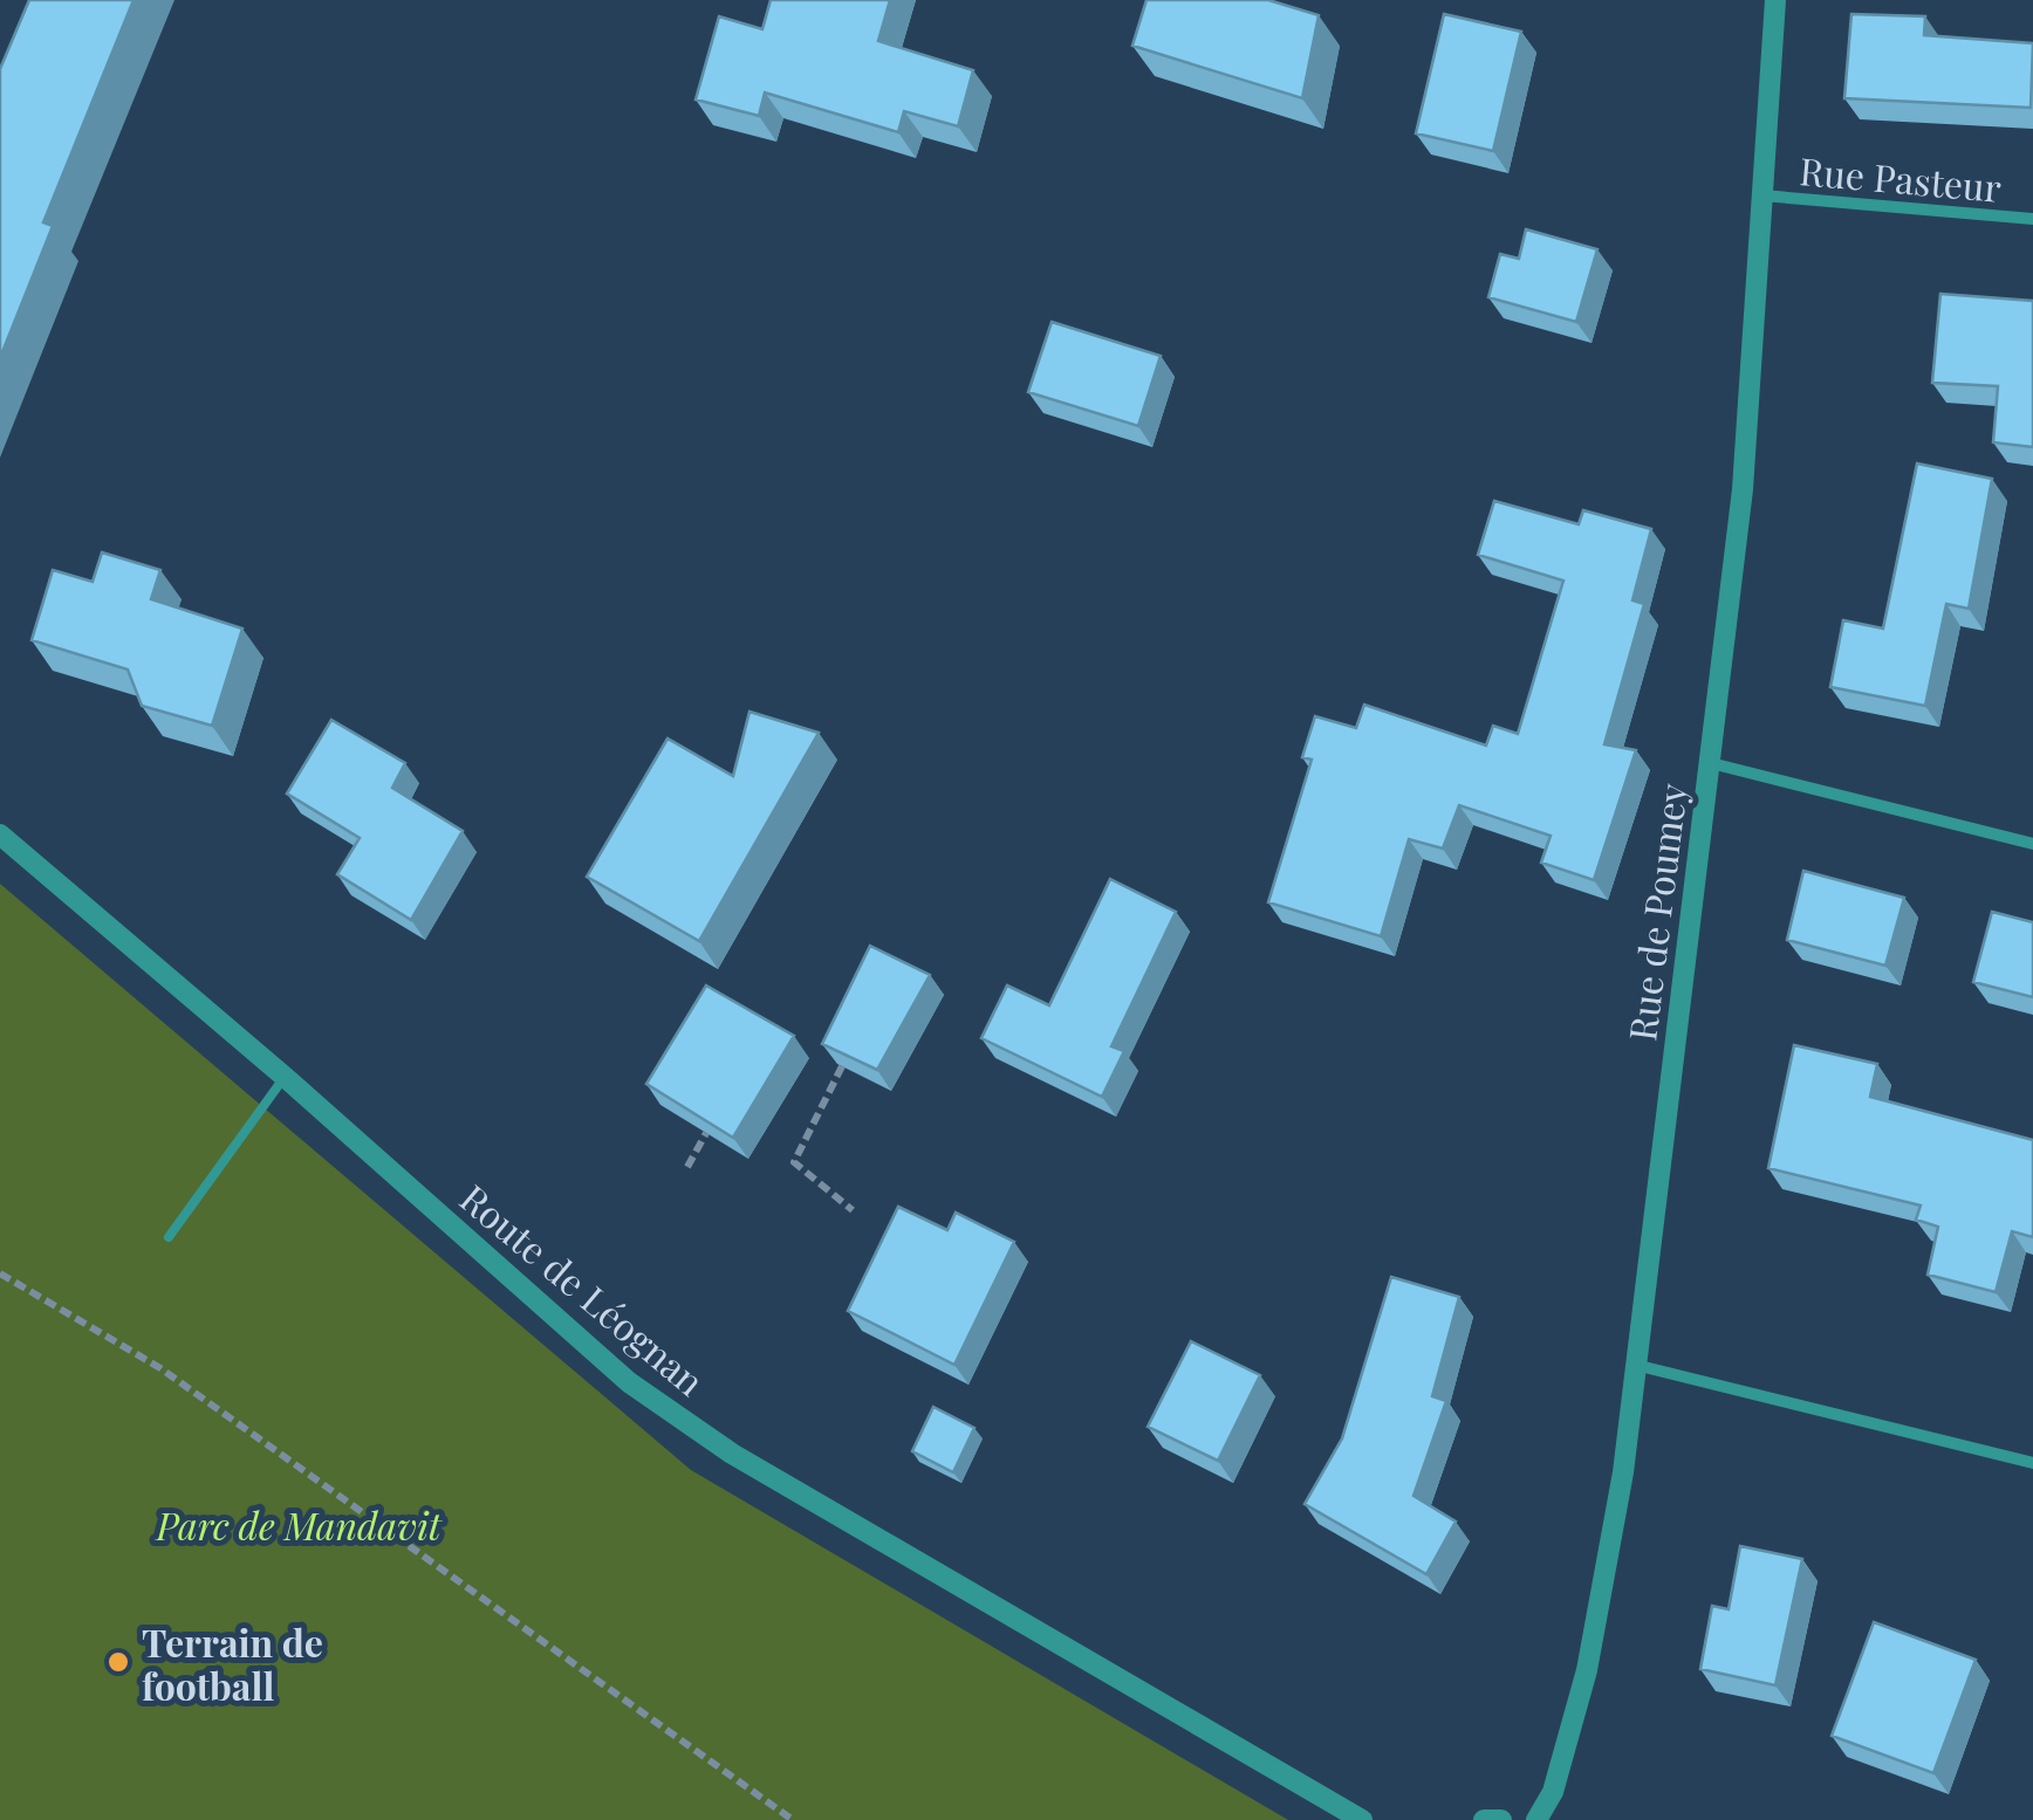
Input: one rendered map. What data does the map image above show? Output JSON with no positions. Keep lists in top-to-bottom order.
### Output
{
  "streets": {
    "street": ["Rue Pasteur", "Rue de Poumey", "Route de Léognan"]
  },
  "crossings": [
    ["Rue Pasteur", "Rue de Poumey"]
  ],
  "parks": ["Parc de Mandavit"],
  "places": ["Terrain de football"]
}
